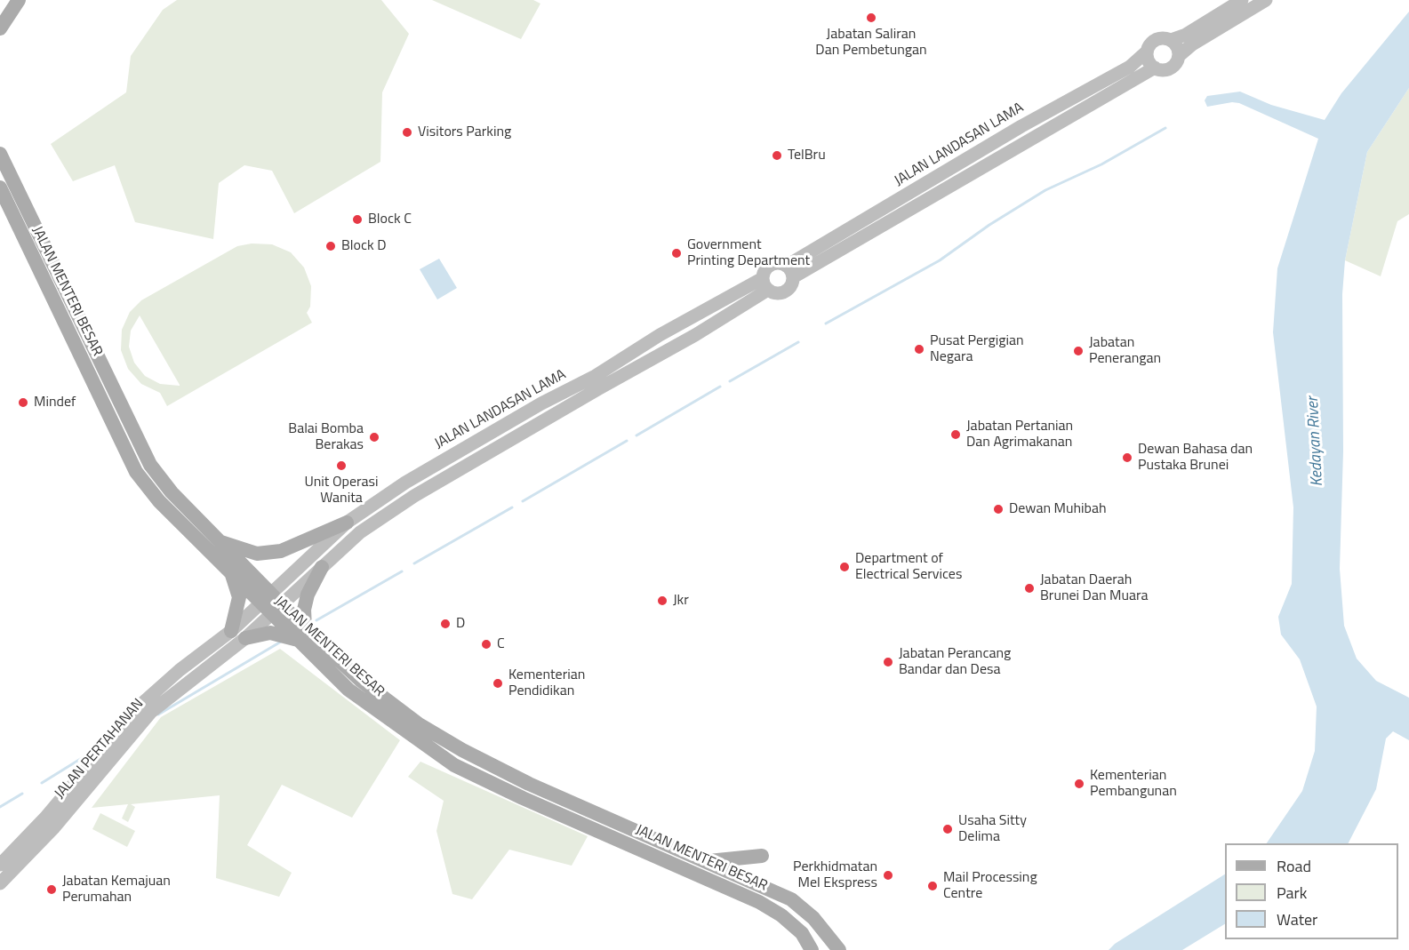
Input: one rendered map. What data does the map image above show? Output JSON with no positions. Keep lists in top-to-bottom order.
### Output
{
  "streets": {
    "main road": ["JALAN LANDASAN LAMA", "JALAN MENTERI BESAR", "JALAN PERTAHANAN"]
  },
  "crossings": [
    ["JALAN LANDASAN LAMA", "JALAN MENTERI BESAR"],
    ["JALAN LANDASAN LAMA", "JALAN PERTAHANAN"],
    ["JALAN MENTERI BESAR", "JALAN PERTAHANAN"]
  ],
  "water": ["Kedayan River"],
  "places": [
    "Jabatan Saliran Dan Pembetungan",
    "Visitors Parking",
    "TelBru",
    "Block C",
    "Block D",
    "Government Printing Department",
    "Pusat Pergigian Negara",
    "Jabatan Penerangan",
    "Mindef",
    "Jabatan Pertanian Dan Agrimakanan",
    "Balai Bomba Berakas",
    "Dewan Bahasa dan Pustaka Brunei",
    "Unit Operasi Wanita",
    "Dewan Muhibah",
    "Department of Electrical Services",
    "Jabatan Daerah Brunei Dan Muara",
    "Jkr",
    "D",
    "C",
    "Jabatan Perancang Bandar dan Desa",
    "Kementerian Pendidikan",
    "Kementerian Pembangunan",
    "Usaha Sitty Delima",
    "Perkhidmatan Mel Ekspress",
    "Mail Processing Centre",
    "Jabatan Kemajuan Perumahan"
  ],
  "legend": ["Road", "Park", "Water"]
}
